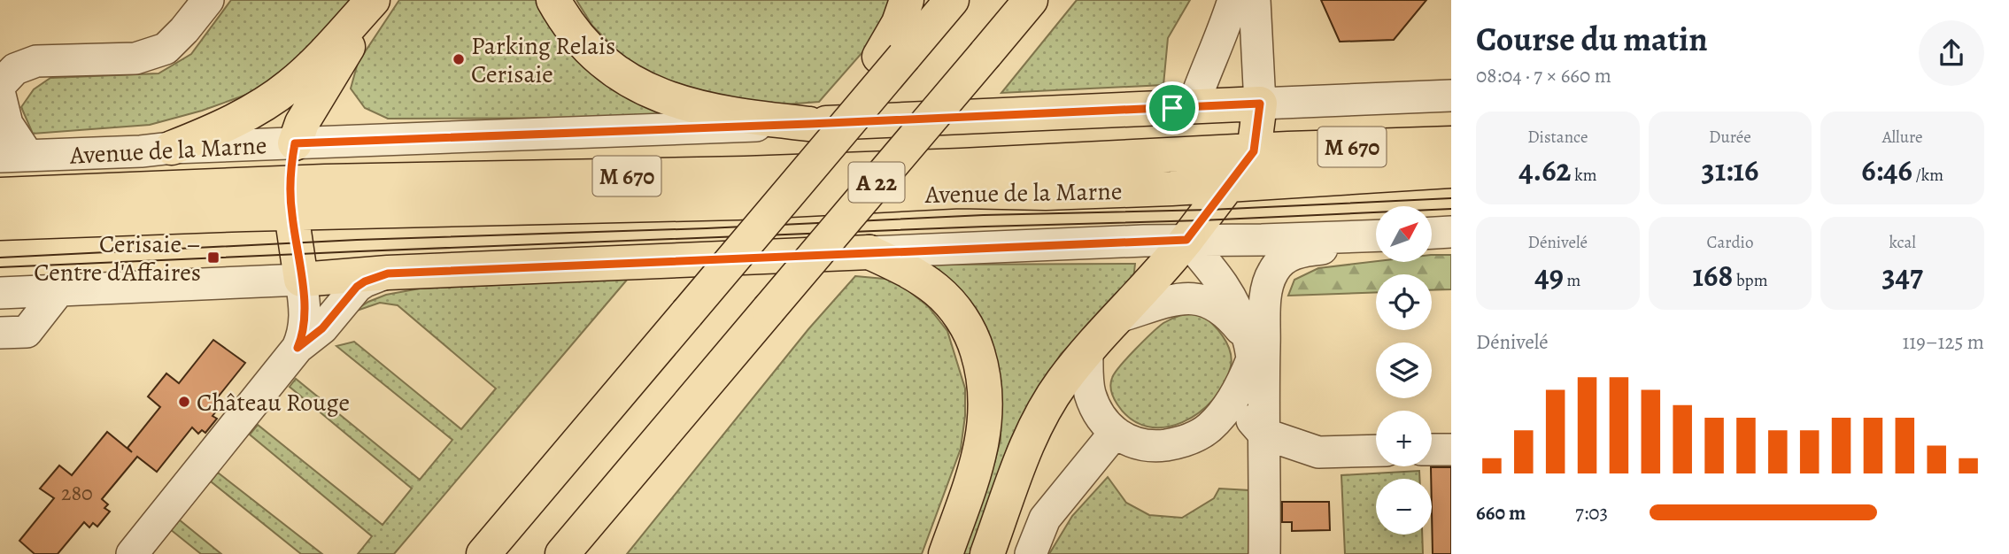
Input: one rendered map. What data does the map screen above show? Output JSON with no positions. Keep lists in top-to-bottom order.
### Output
{
  "streets": {
    "main road": ["M 670", "Avenue de la Marne", "A 22"]
  },
  "places": {
    "other": ["Parking Relais Cerisaie", "Château Rouge"],
    "transit": ["Cerisaie – Centre d'Affaires"]
  },
  "house_numbers": ["280"],
  "north": "top right",
  "page": {
    "heading": ["Course du matin", "08:04 · 7 × 660 m"],
    "stats": [
      ["Distance", "4.62 km"],
      ["Durée", "31:16"],
      ["Allure", "6:46 /km"],
      ["Dénivelé", "49 m"],
      ["Cardio", "168 bpm"],
      ["kcal", "347"]
    ],
    "map_buttons": ["+", "−"],
    "chart": ["Dénivelé", "119–125 m"],
    "list": [
      {
        "name": "660 m",
        "note": "7:03"
      }
    ]
  }
}
